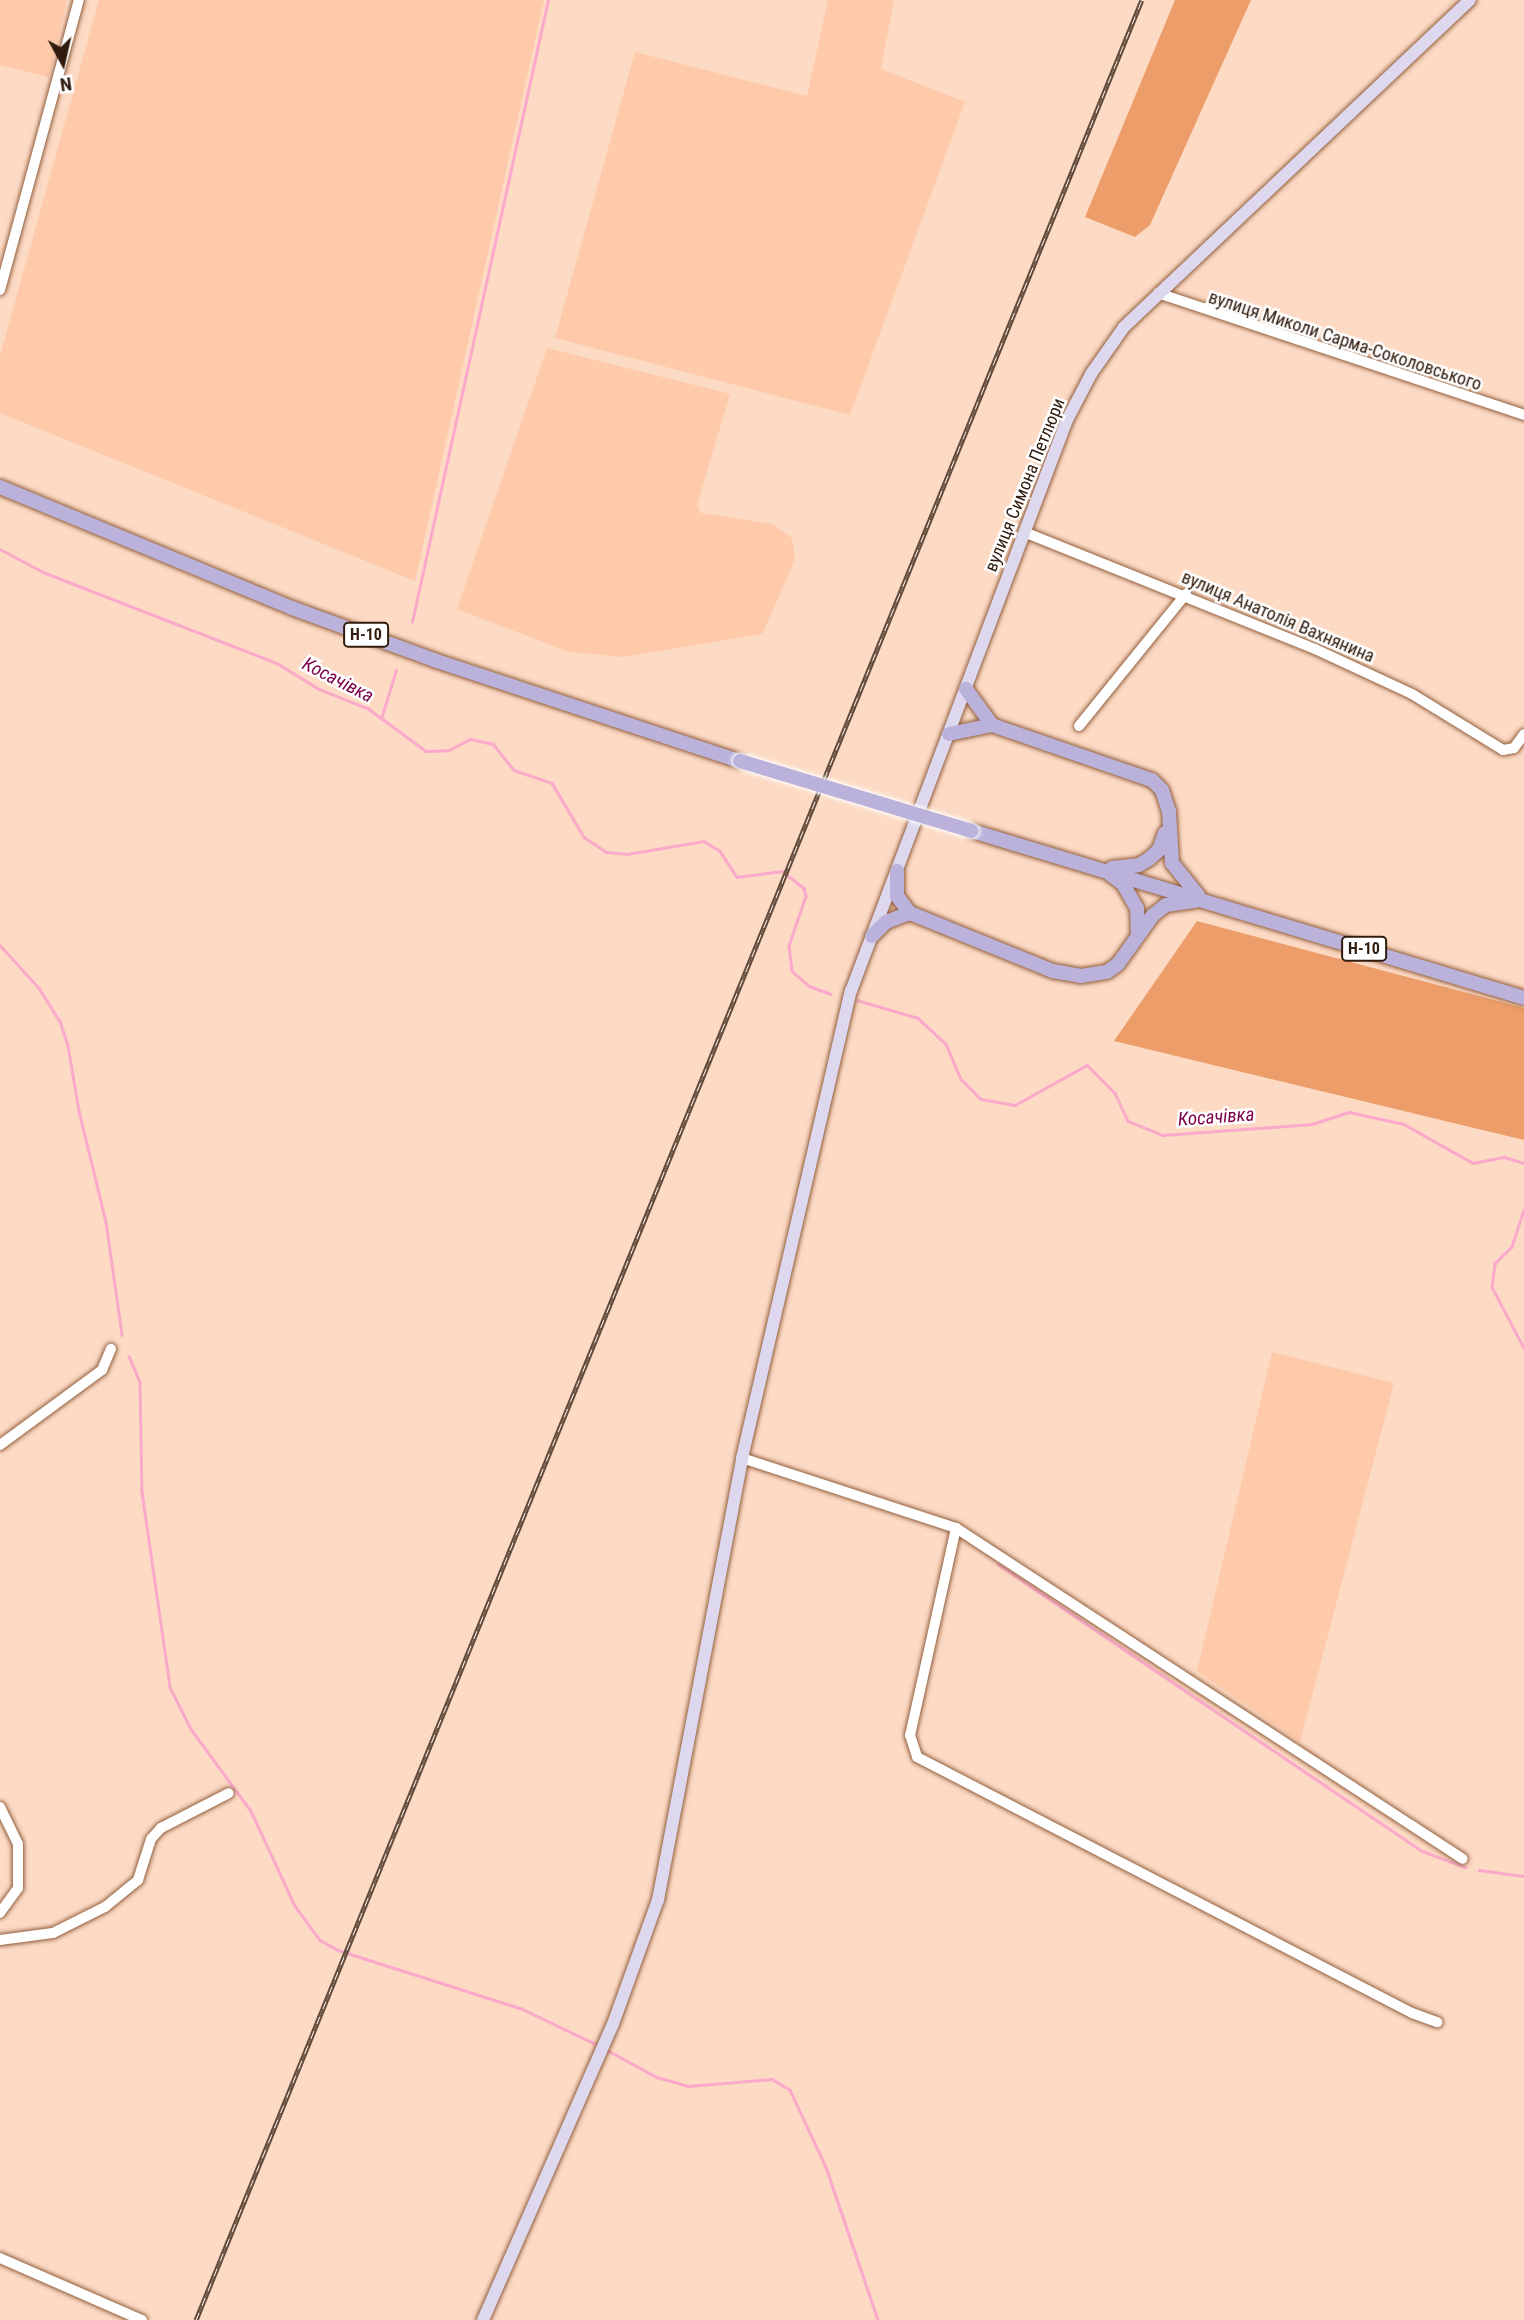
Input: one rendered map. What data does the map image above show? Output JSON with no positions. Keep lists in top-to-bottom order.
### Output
{
  "streets": {
    "main road": ["Н-10"],
    "street": ["вулиця Миколи Сарма-Соколовського", "вулиця Симона Петлюри", "вулиця Анатолія Вахнянина"]
  },
  "crossings": [
    ["вулиця Миколи Сарма-Соколовського", "вулиця Симона Петлюри"],
    ["вулиця Симона Петлюри", "вулиця Анатолія Вахнянина"]
  ],
  "water": ["Косачівка"],
  "north": "bottom"
}
